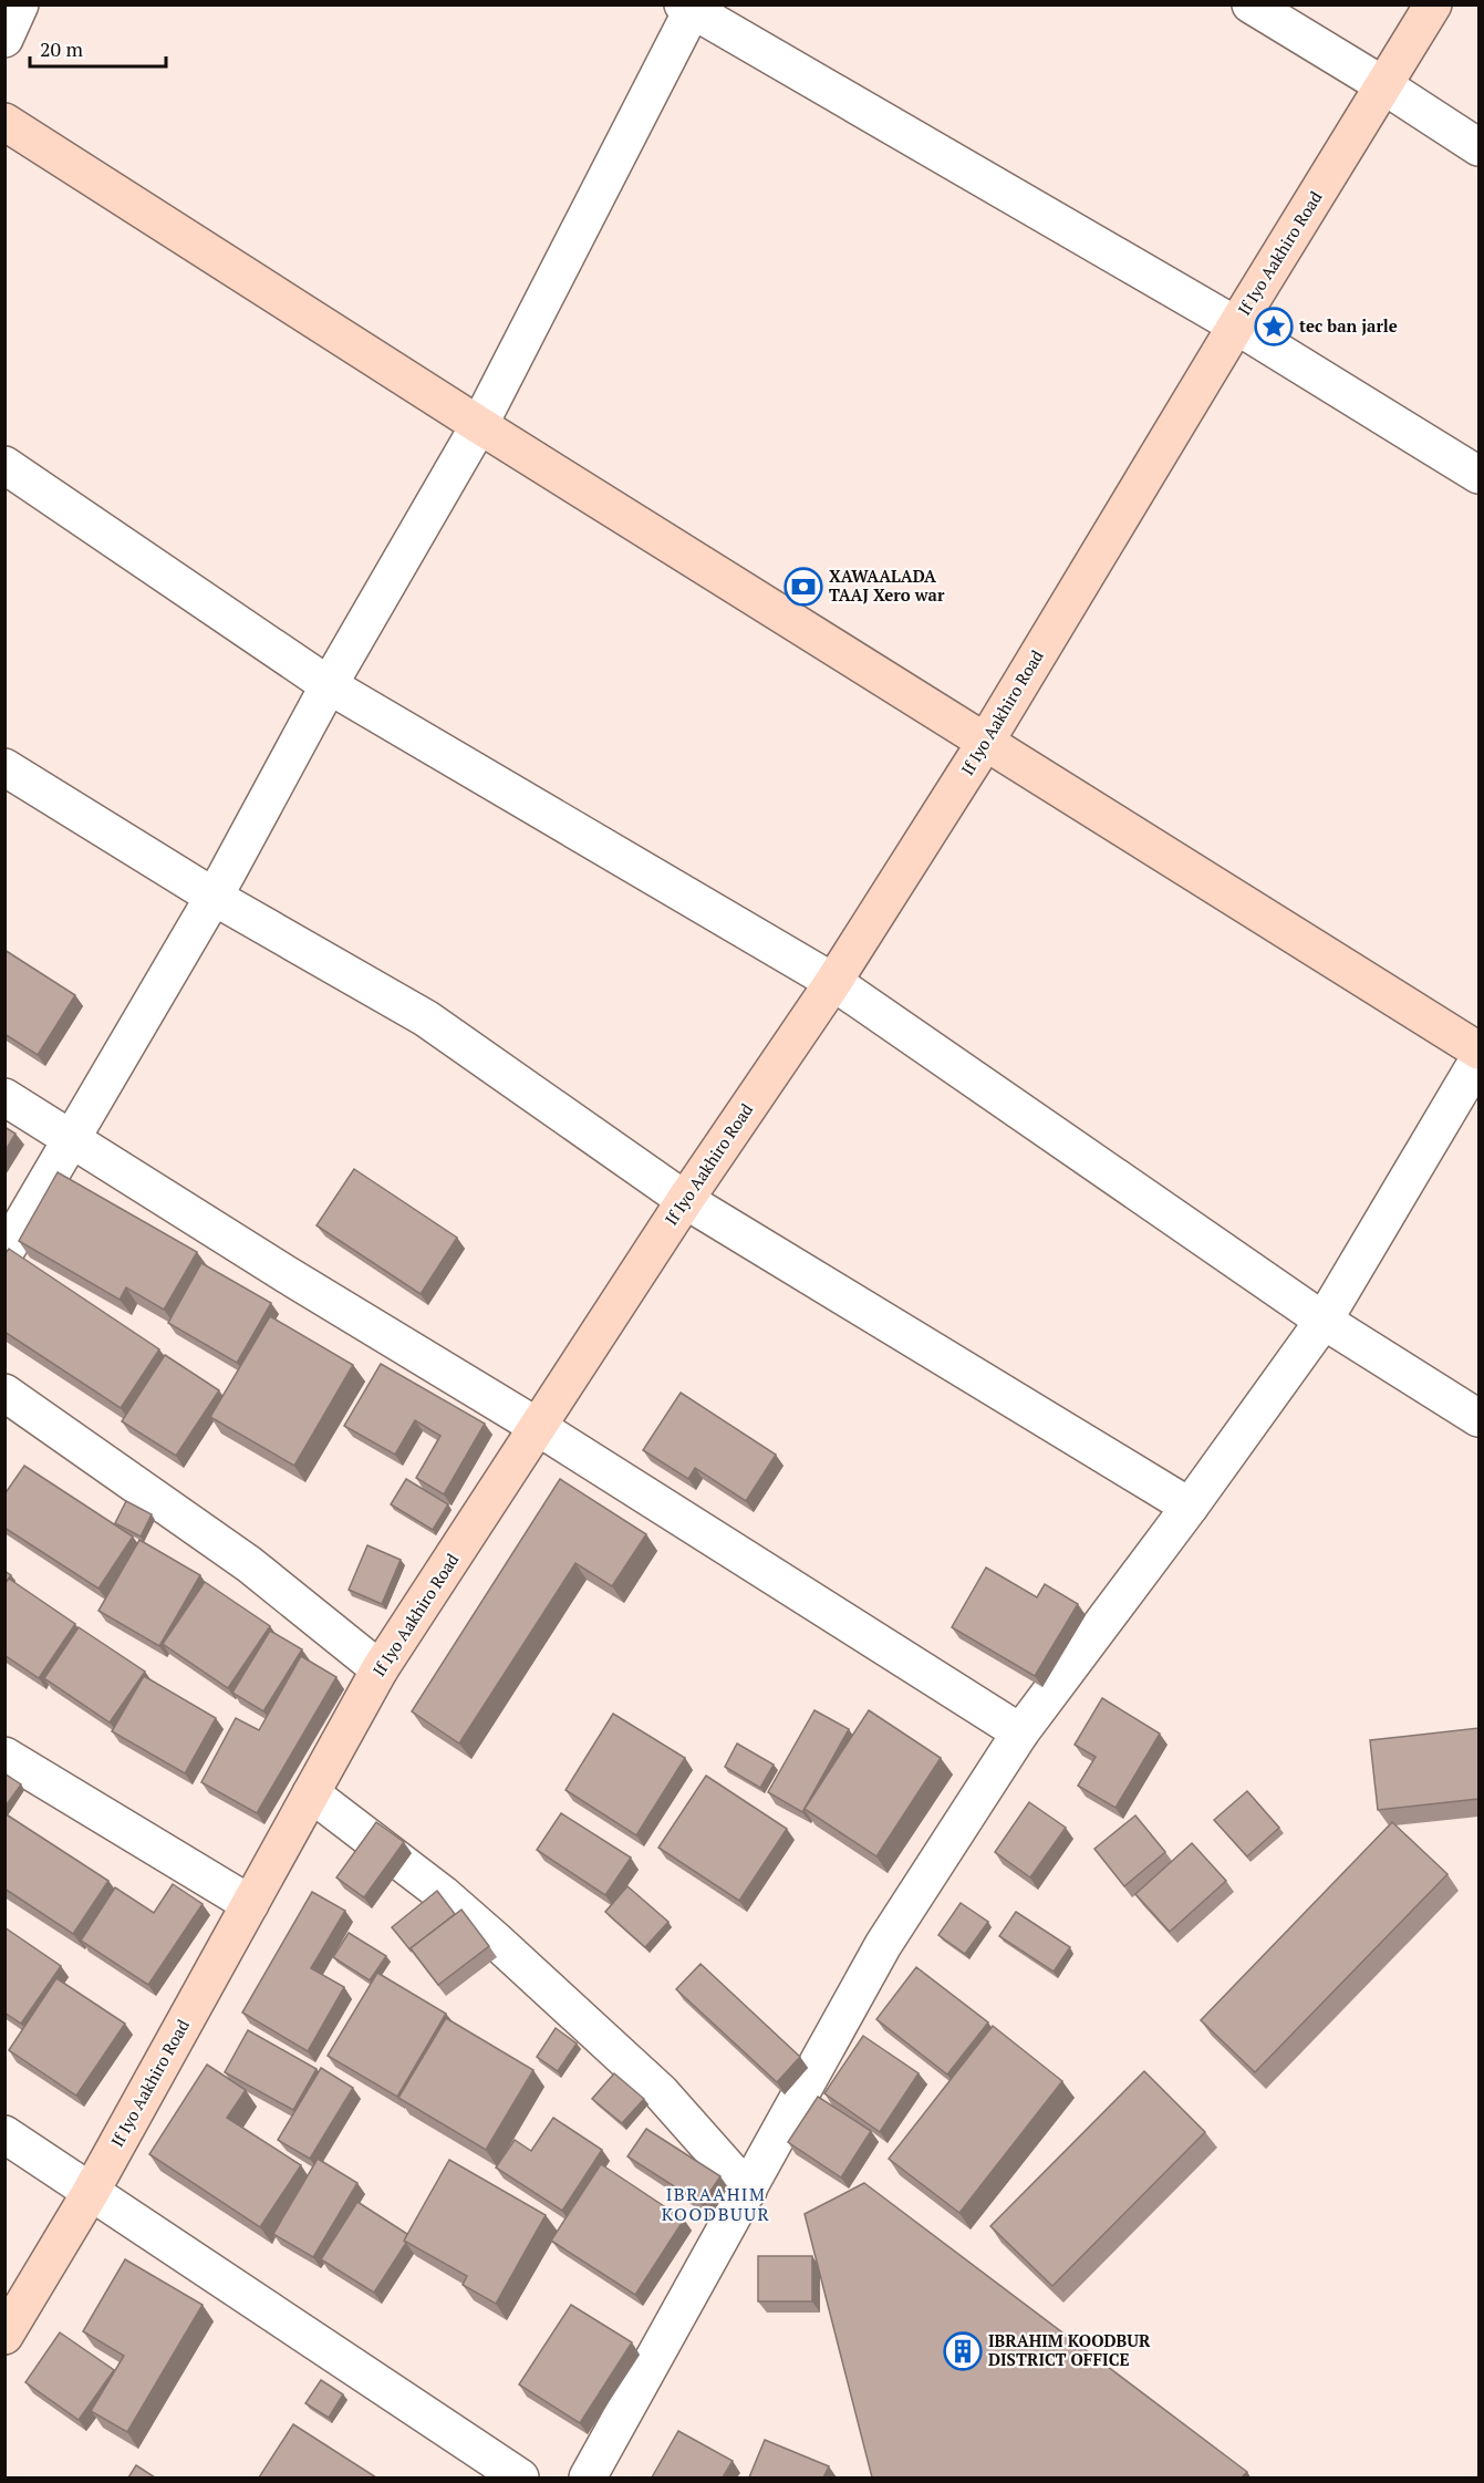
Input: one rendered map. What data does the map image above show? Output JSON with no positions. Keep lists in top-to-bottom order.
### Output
{
  "streets": {
    "street": ["If Iyo Aakhiro Road"]
  },
  "districts": ["IBRAAHIM KOODBUUR"],
  "places": {
    "place": ["tec ban jarle"],
    "bank": ["XAWAALADA TAAJ Xero war"],
    "building": ["IBRAHIM KOODBUR DISTRICT OFFICE"]
  },
  "scale_bar": "20 m"
}
